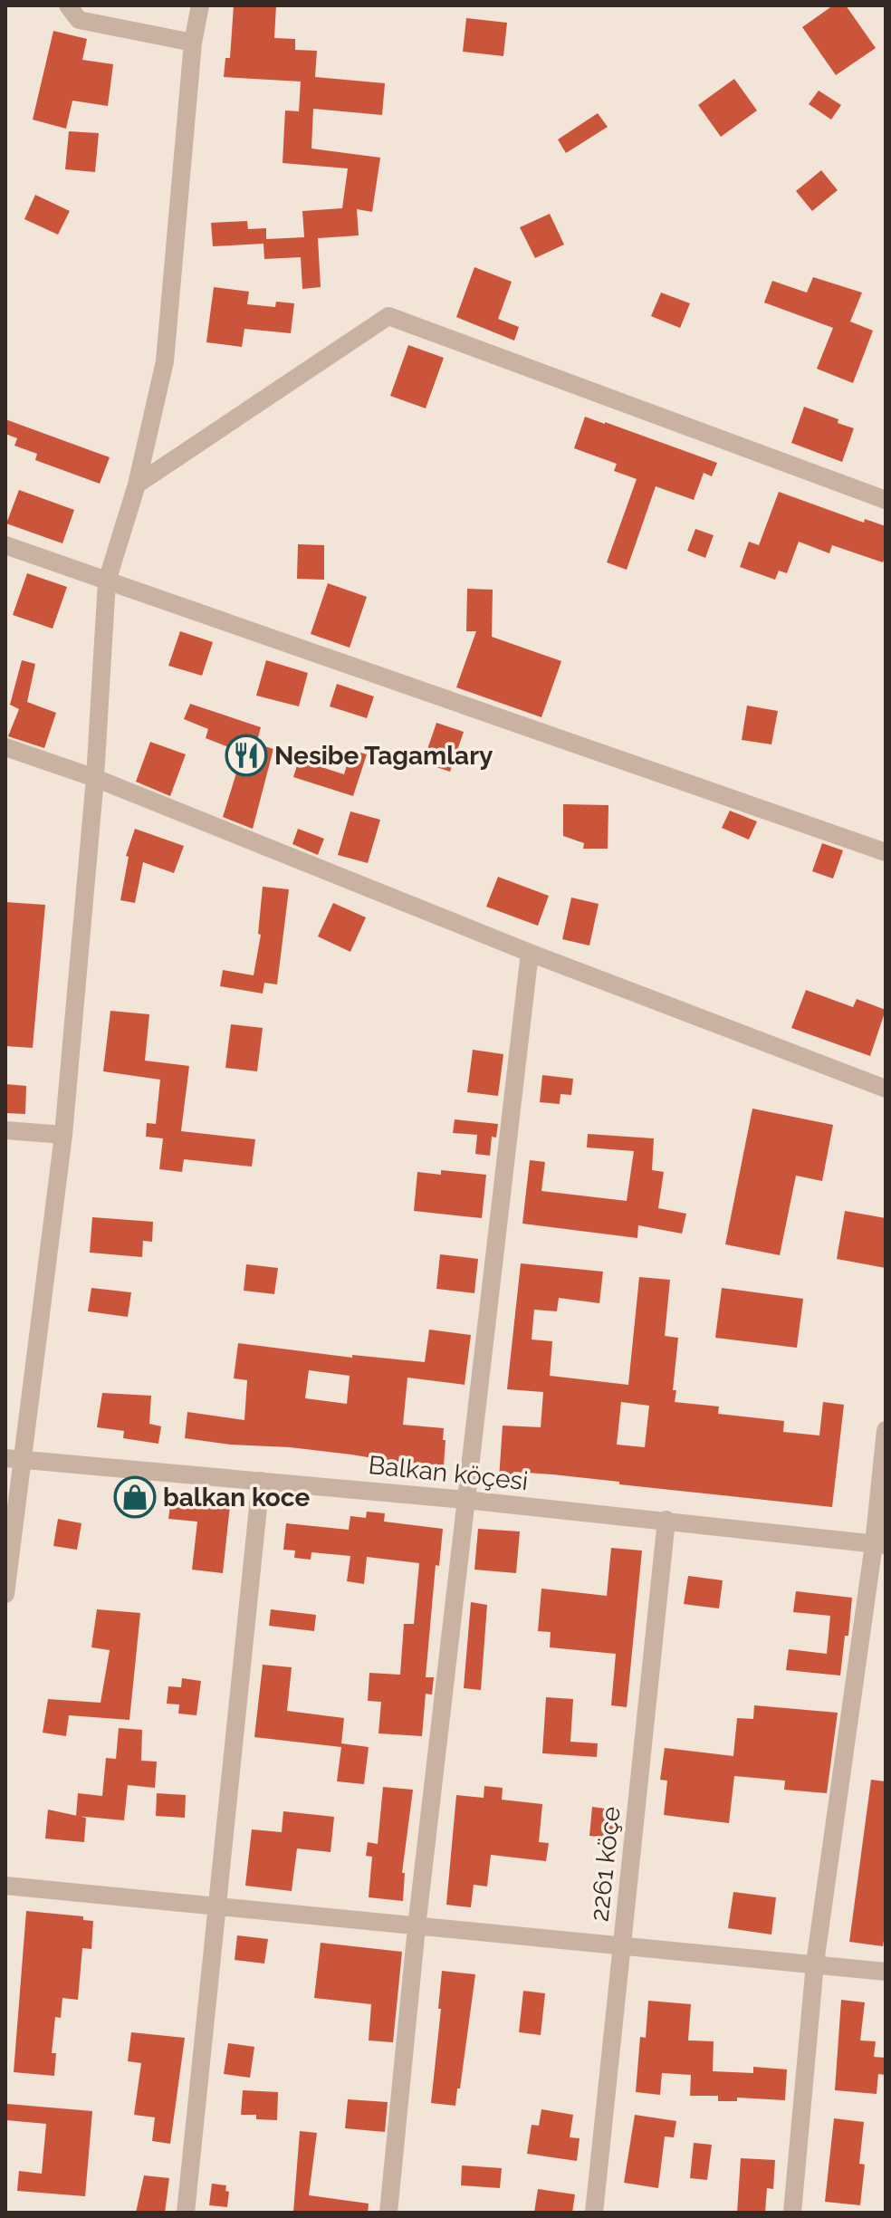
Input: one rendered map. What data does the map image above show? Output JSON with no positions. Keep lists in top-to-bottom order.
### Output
{
  "streets": {
    "street": ["Balkan köçesi", "2261 köçe"]
  },
  "crossings": [
    ["Balkan köçesi", "2261 köçe"]
  ],
  "places": {
    "restaurant": ["Nesibe Tagamlary"],
    "shop": ["balkan koce"]
  }
}
